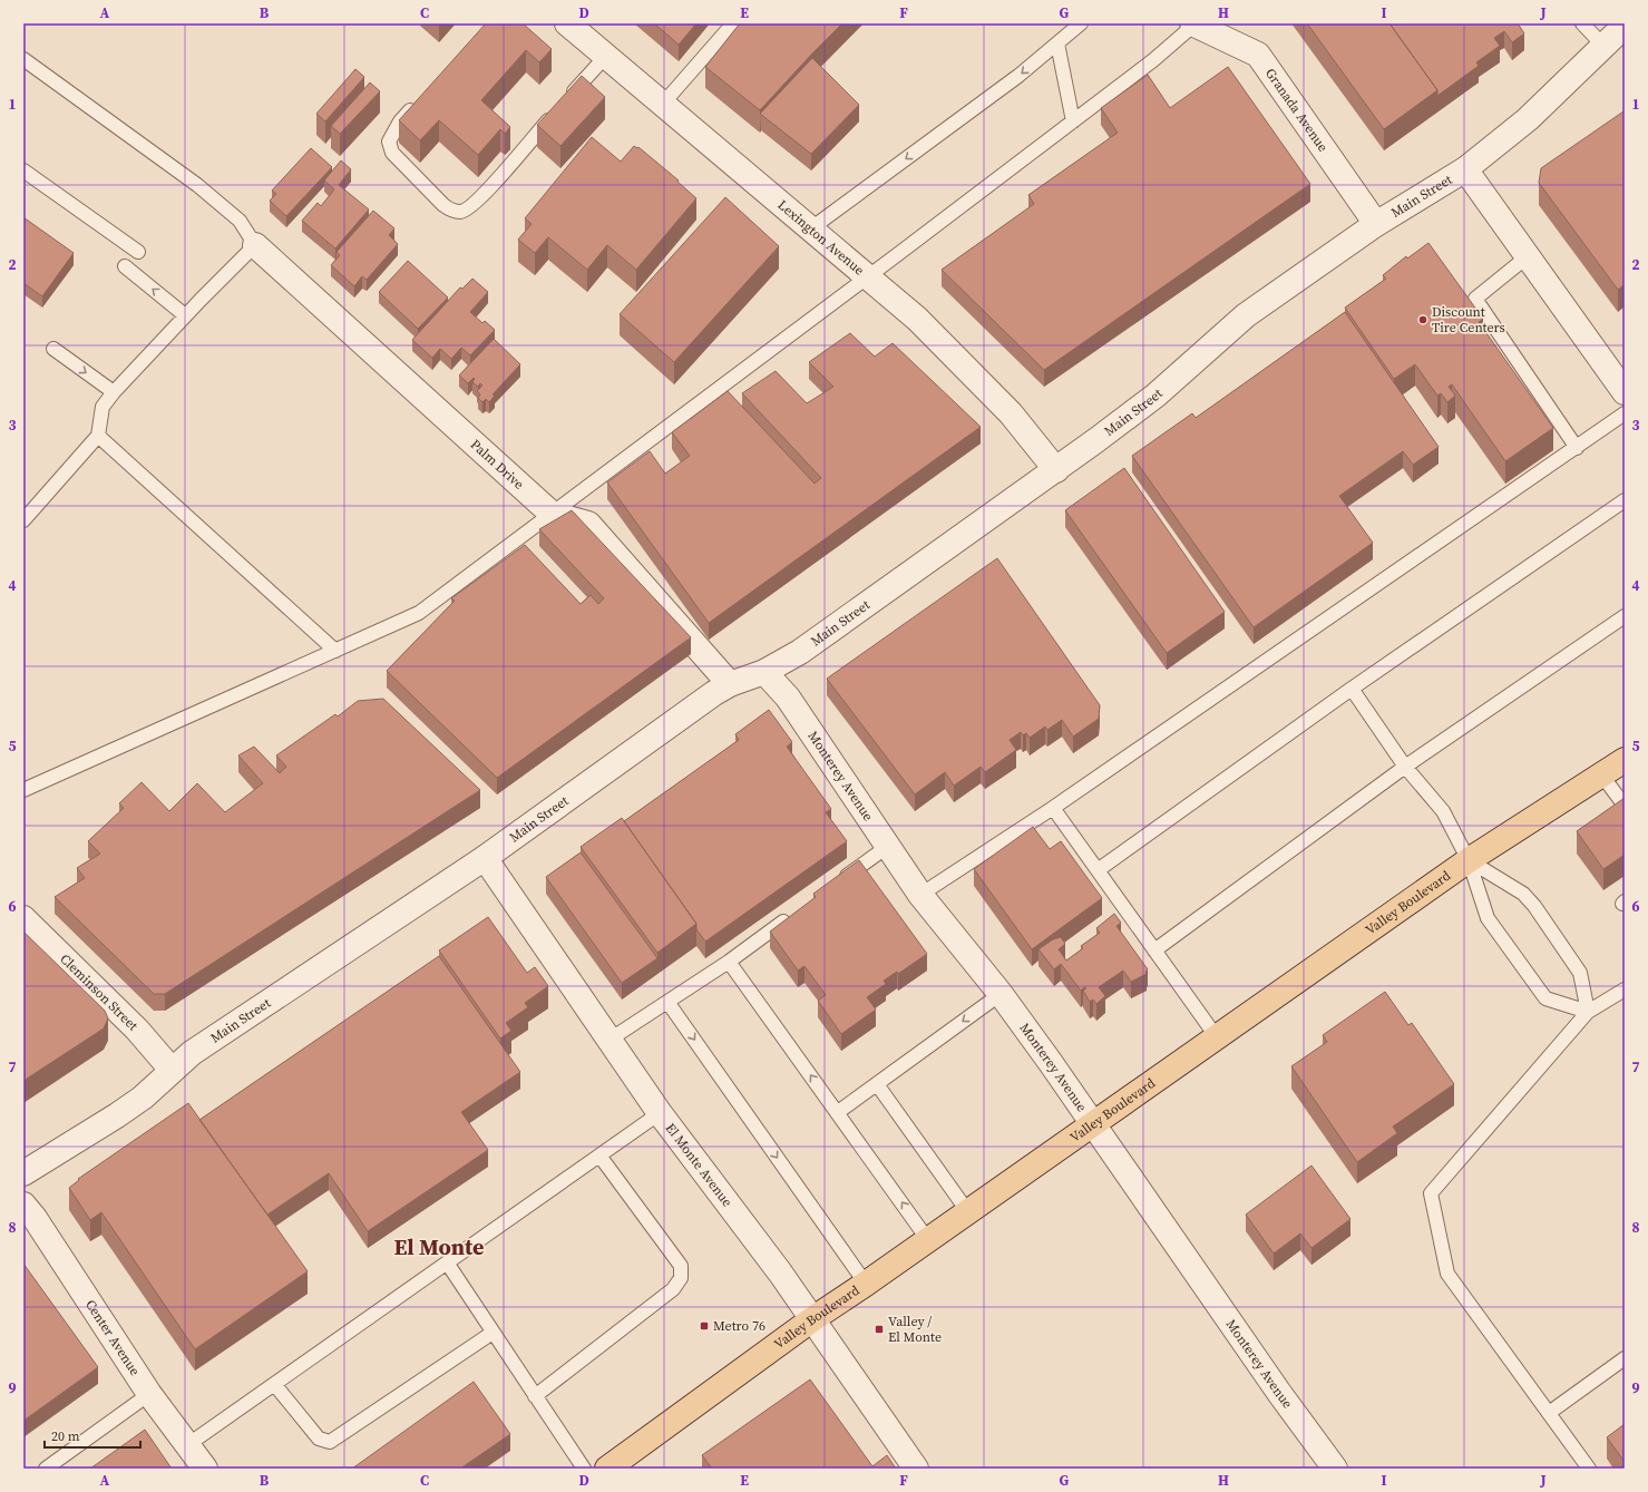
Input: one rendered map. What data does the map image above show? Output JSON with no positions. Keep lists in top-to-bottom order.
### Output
{
  "streets": {
    "main road": ["Valley Boulevard"],
    "street": [
      "Granada Avenue",
      "Main Street",
      "Lexington Avenue",
      "Palm Drive",
      "Monterey Avenue",
      "Cleminson Street",
      "El Monte Avenue",
      "Center Avenue"
    ]
  },
  "crossings": [
    ["Granada Avenue", "Main Street"],
    ["Main Street", "Lexington Avenue"],
    ["Main Street", "Palm Drive"],
    ["Main Street", "Monterey Avenue"],
    ["Main Street", "Cleminson Street"],
    ["Main Street", "El Monte Avenue"],
    ["Monterey Avenue", "Valley Boulevard"],
    ["Valley Boulevard", "El Monte Avenue"]
  ],
  "districts": ["El Monte"],
  "places": {
    "other": ["Discount Tire Centers"],
    "transit": ["Metro 76", "Valley / El Monte"]
  },
  "scale_bar": "20 m",
  "grid": {
    "columns": [
      "A",
      "B",
      "C",
      "D",
      "E",
      "F",
      "G",
      "H",
      "I",
      "J"
    ],
    "rows": [
      "1",
      "2",
      "3",
      "4",
      "5",
      "6",
      "7",
      "8",
      "9"
    ]
  }
}
